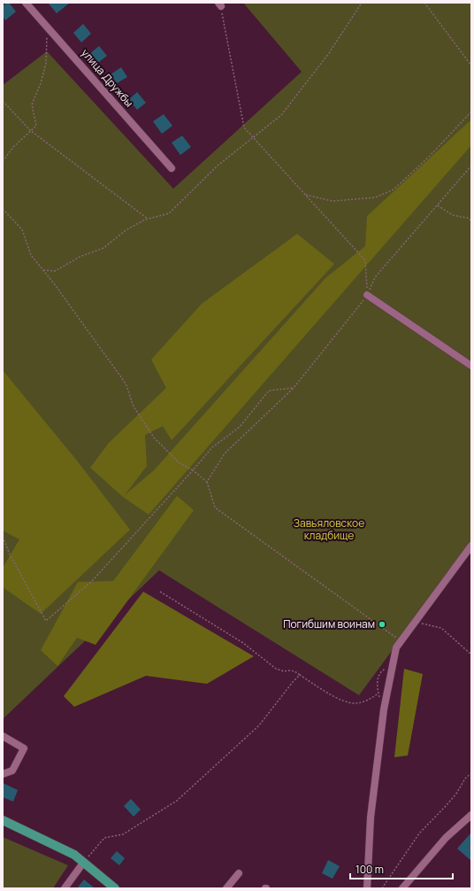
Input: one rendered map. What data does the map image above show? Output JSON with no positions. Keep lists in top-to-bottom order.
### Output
{
  "streets": {
    "street": ["улица Дружбы"]
  },
  "parks": ["Завьяловское кладбище"],
  "places": ["Погибшим воинам"],
  "scale_bar": "100 m"
}
